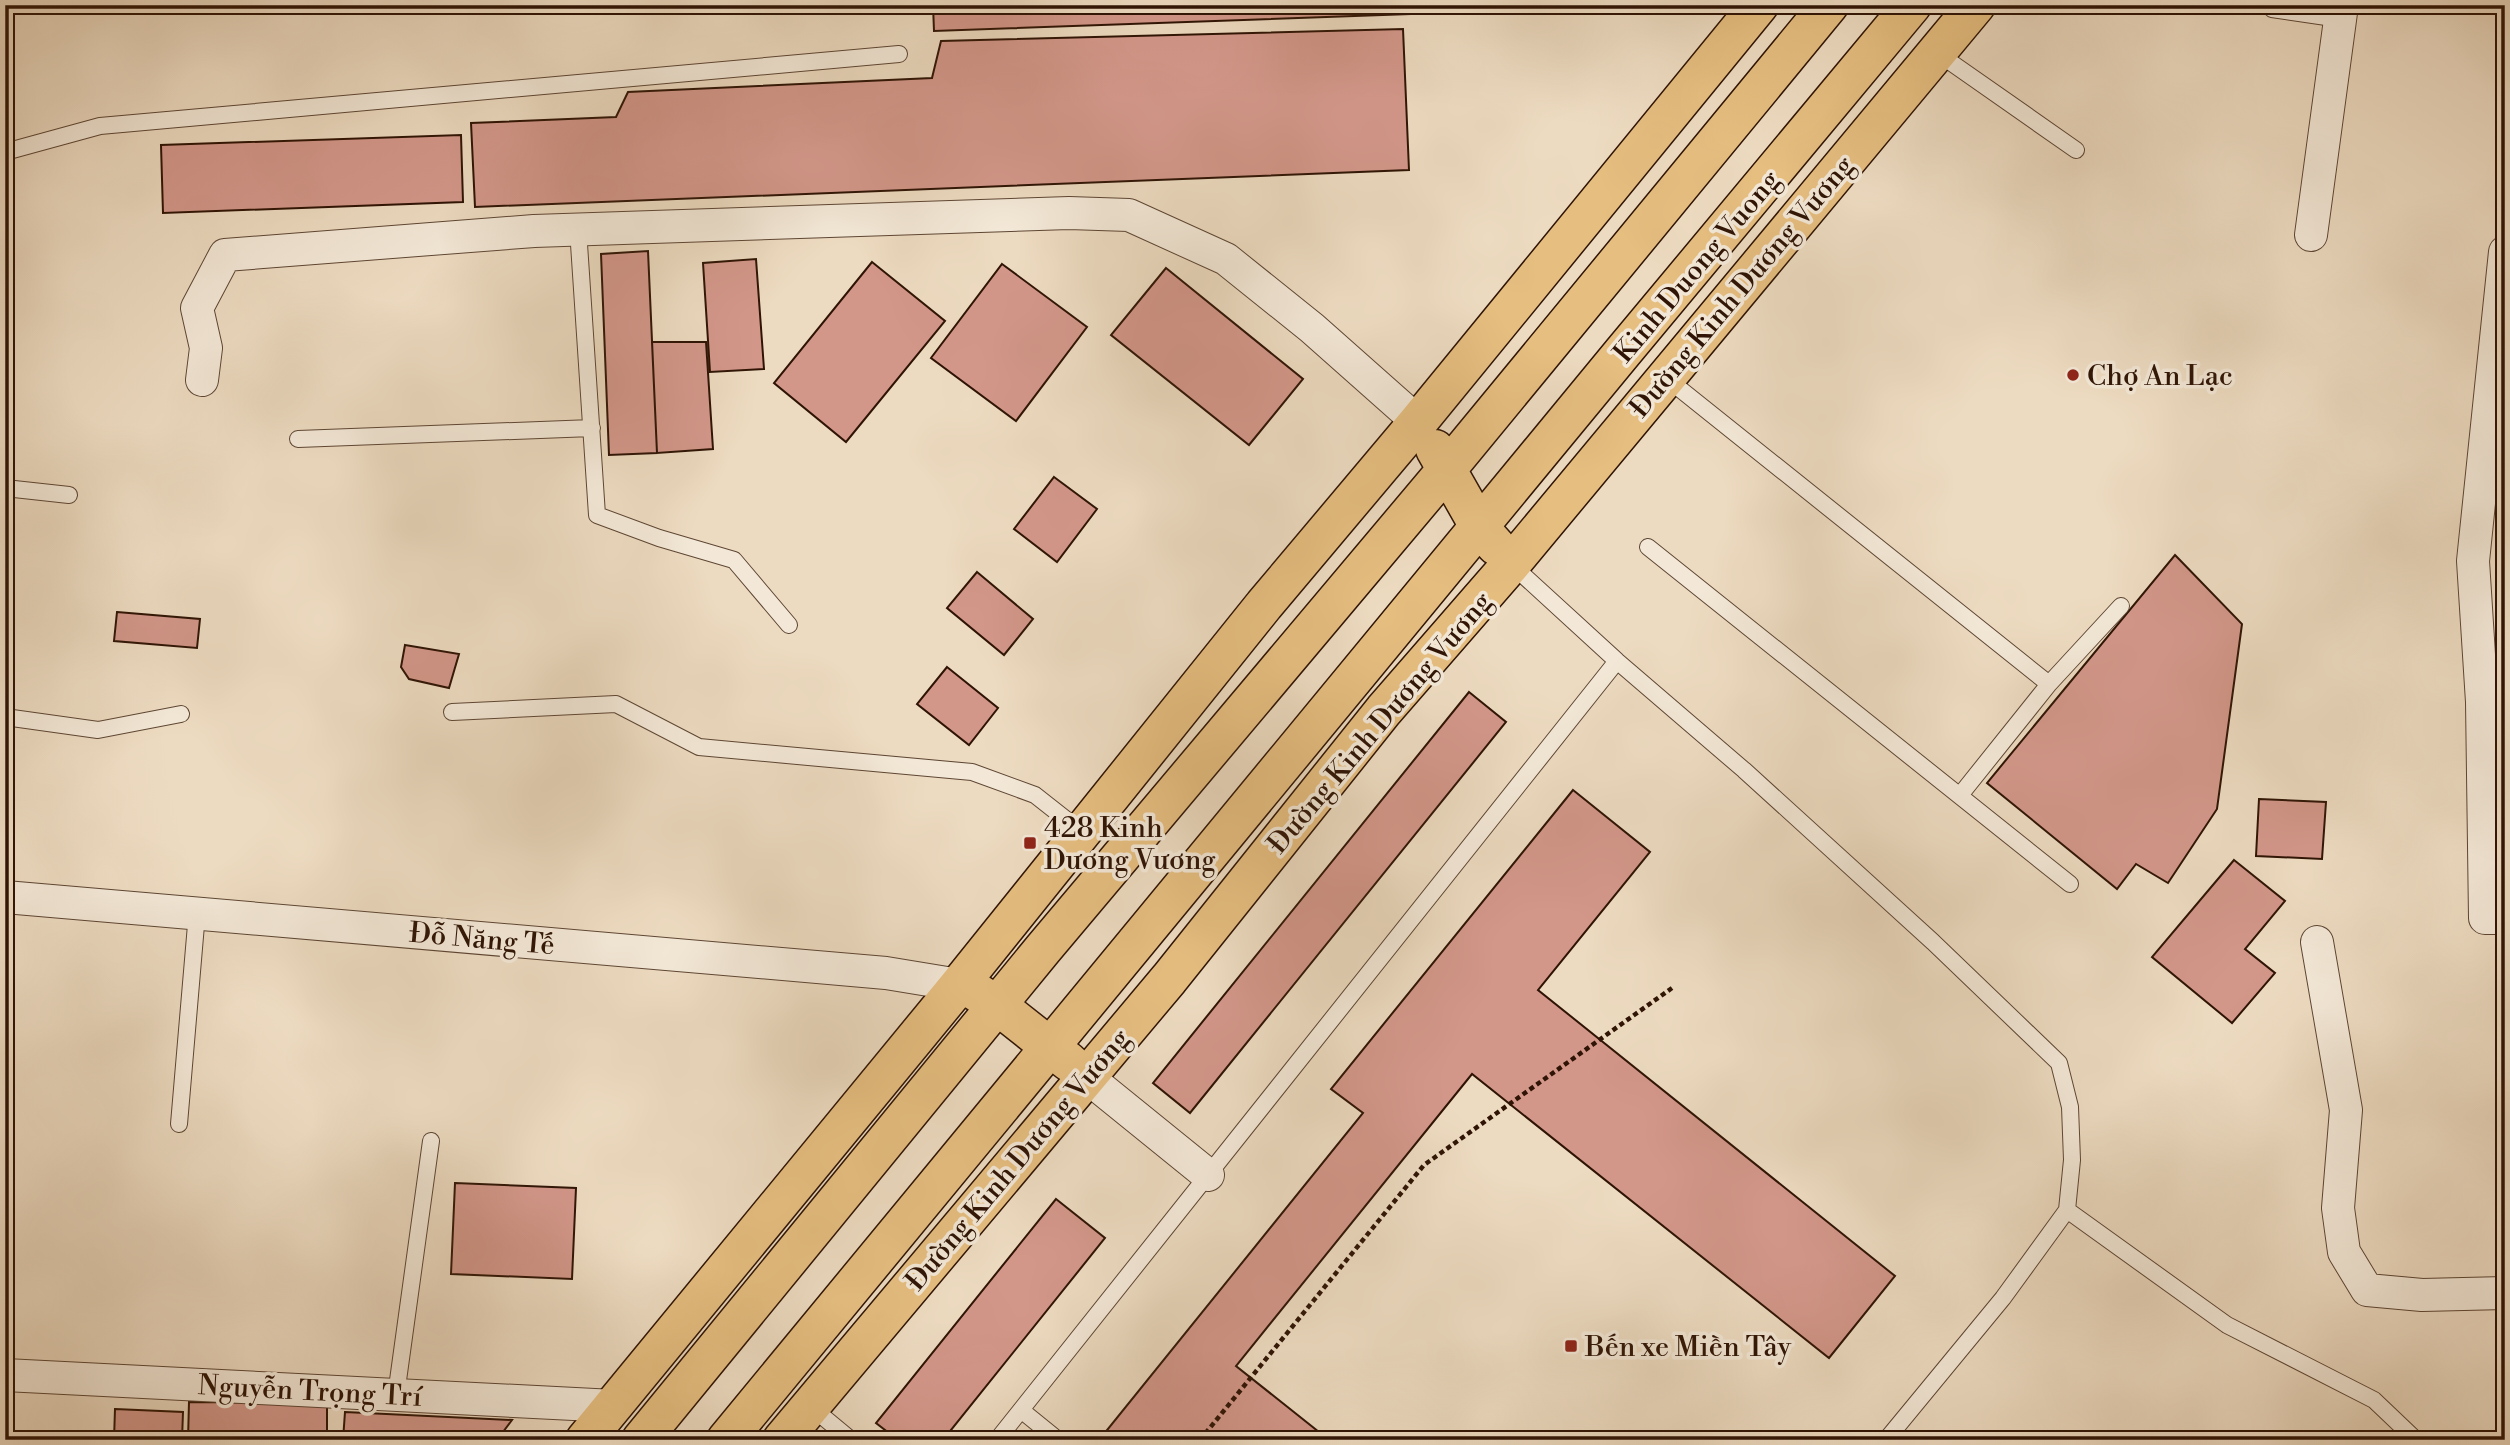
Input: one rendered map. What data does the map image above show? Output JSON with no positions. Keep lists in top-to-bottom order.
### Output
{
  "streets": {
    "main road": ["Kinh Duong Vuong", "Đường Kinh Dương Vương"],
    "street": ["Đỗ Năng Tế", "Nguyễn Trọng Trí"]
  },
  "crossings": [
    ["Kinh Duong Vuong", "Đường Kinh Dương Vương"]
  ],
  "places": {
    "other": ["Chợ An Lạc"],
    "transit": ["428 Kinh Dương Vương", "Bến xe Miền Tây"]
  }
}
